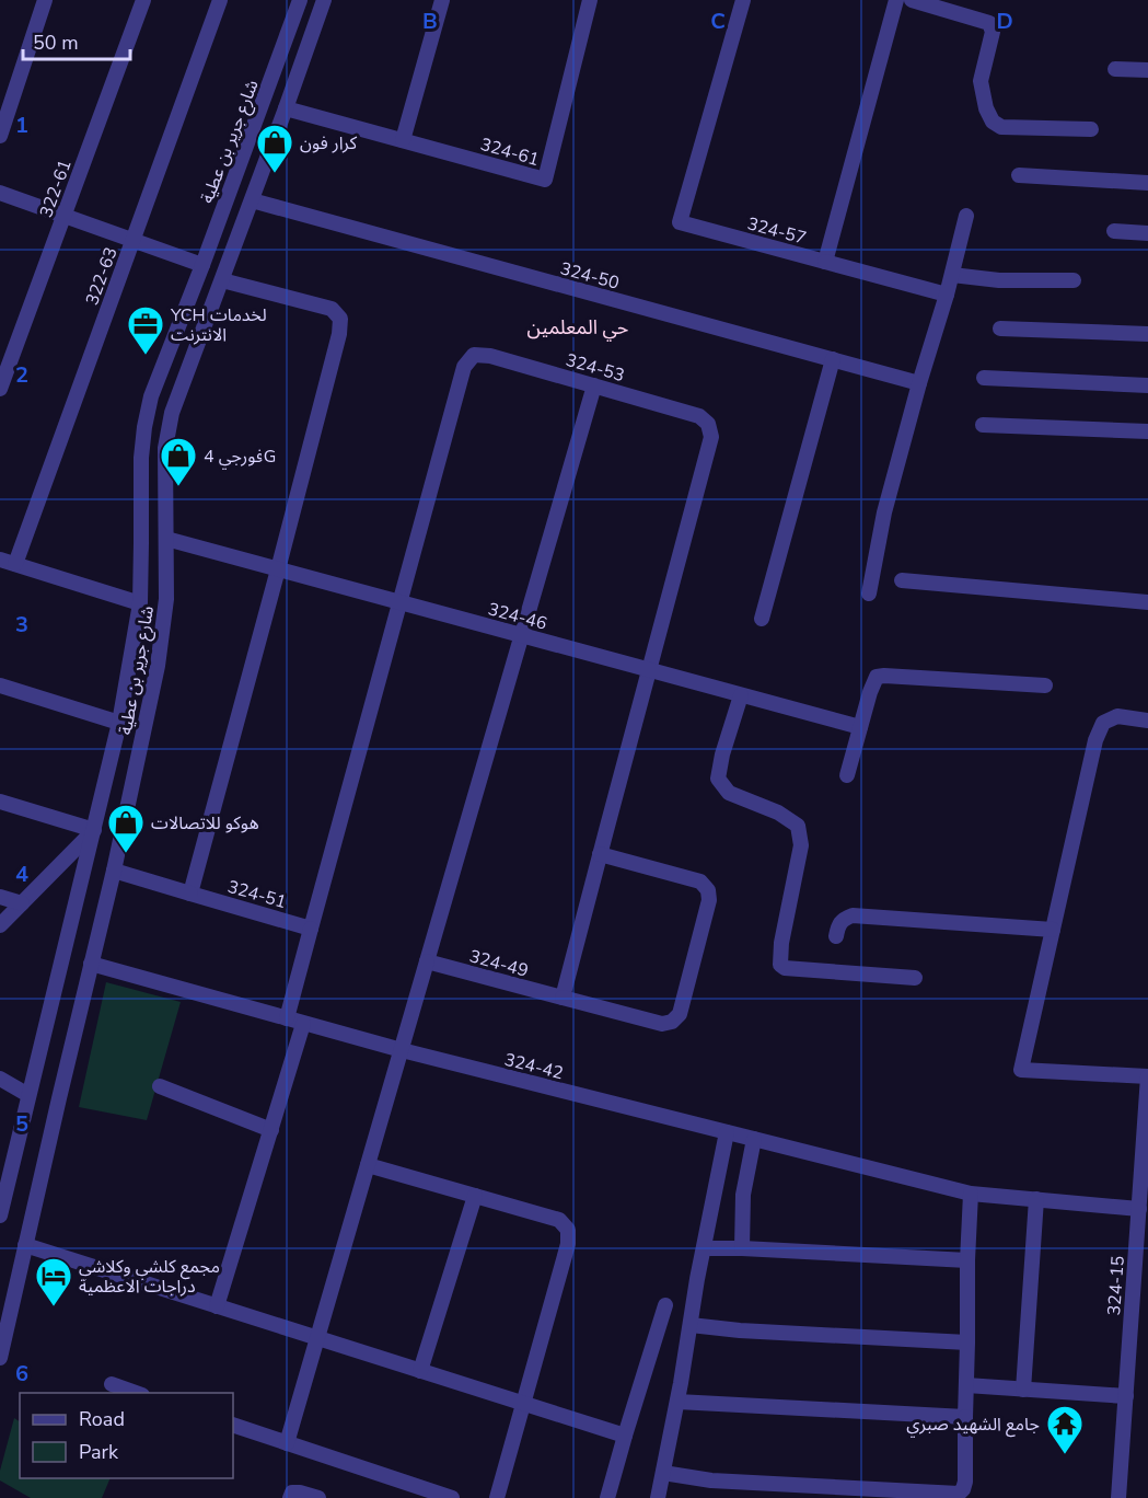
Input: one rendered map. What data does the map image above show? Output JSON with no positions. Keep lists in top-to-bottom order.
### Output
{
  "streets": {
    "street": [
      "شارع جرير بن عطية",
      "324-61",
      "322-61",
      "324-57",
      "324-50",
      "322-63",
      "324-53",
      "324-46",
      "324-51",
      "324-49",
      "324-42",
      "324-15"
    ]
  },
  "crossings": [
    ["شارع جرير بن عطية", "324-61"],
    ["شارع جرير بن عطية", "324-50"],
    ["شارع جرير بن عطية", "324-46"],
    ["شارع جرير بن عطية", "324-51"],
    ["شارع جرير بن عطية", "324-42"],
    ["324-53", "324-46"],
    ["324-42", "324-15"]
  ],
  "districts": ["حي المعلمين"],
  "places": {
    "shop": ["كرار فون", "فورجي 4G", "هوكو للاتصالات"],
    "office": ["YCH لخدمات الانترنت"],
    "hotel": ["مجمع كلشي وكلاشي دراجات الاعظمية"],
    "temple": ["جامع الشهيد صبري"]
  },
  "legend": ["Road", "Park"],
  "scale_bar": "50 m",
  "grid": {
    "columns": ["B", "C", "D"],
    "rows": [
      "1",
      "2",
      "3",
      "4",
      "5",
      "6"
    ]
  }
}
